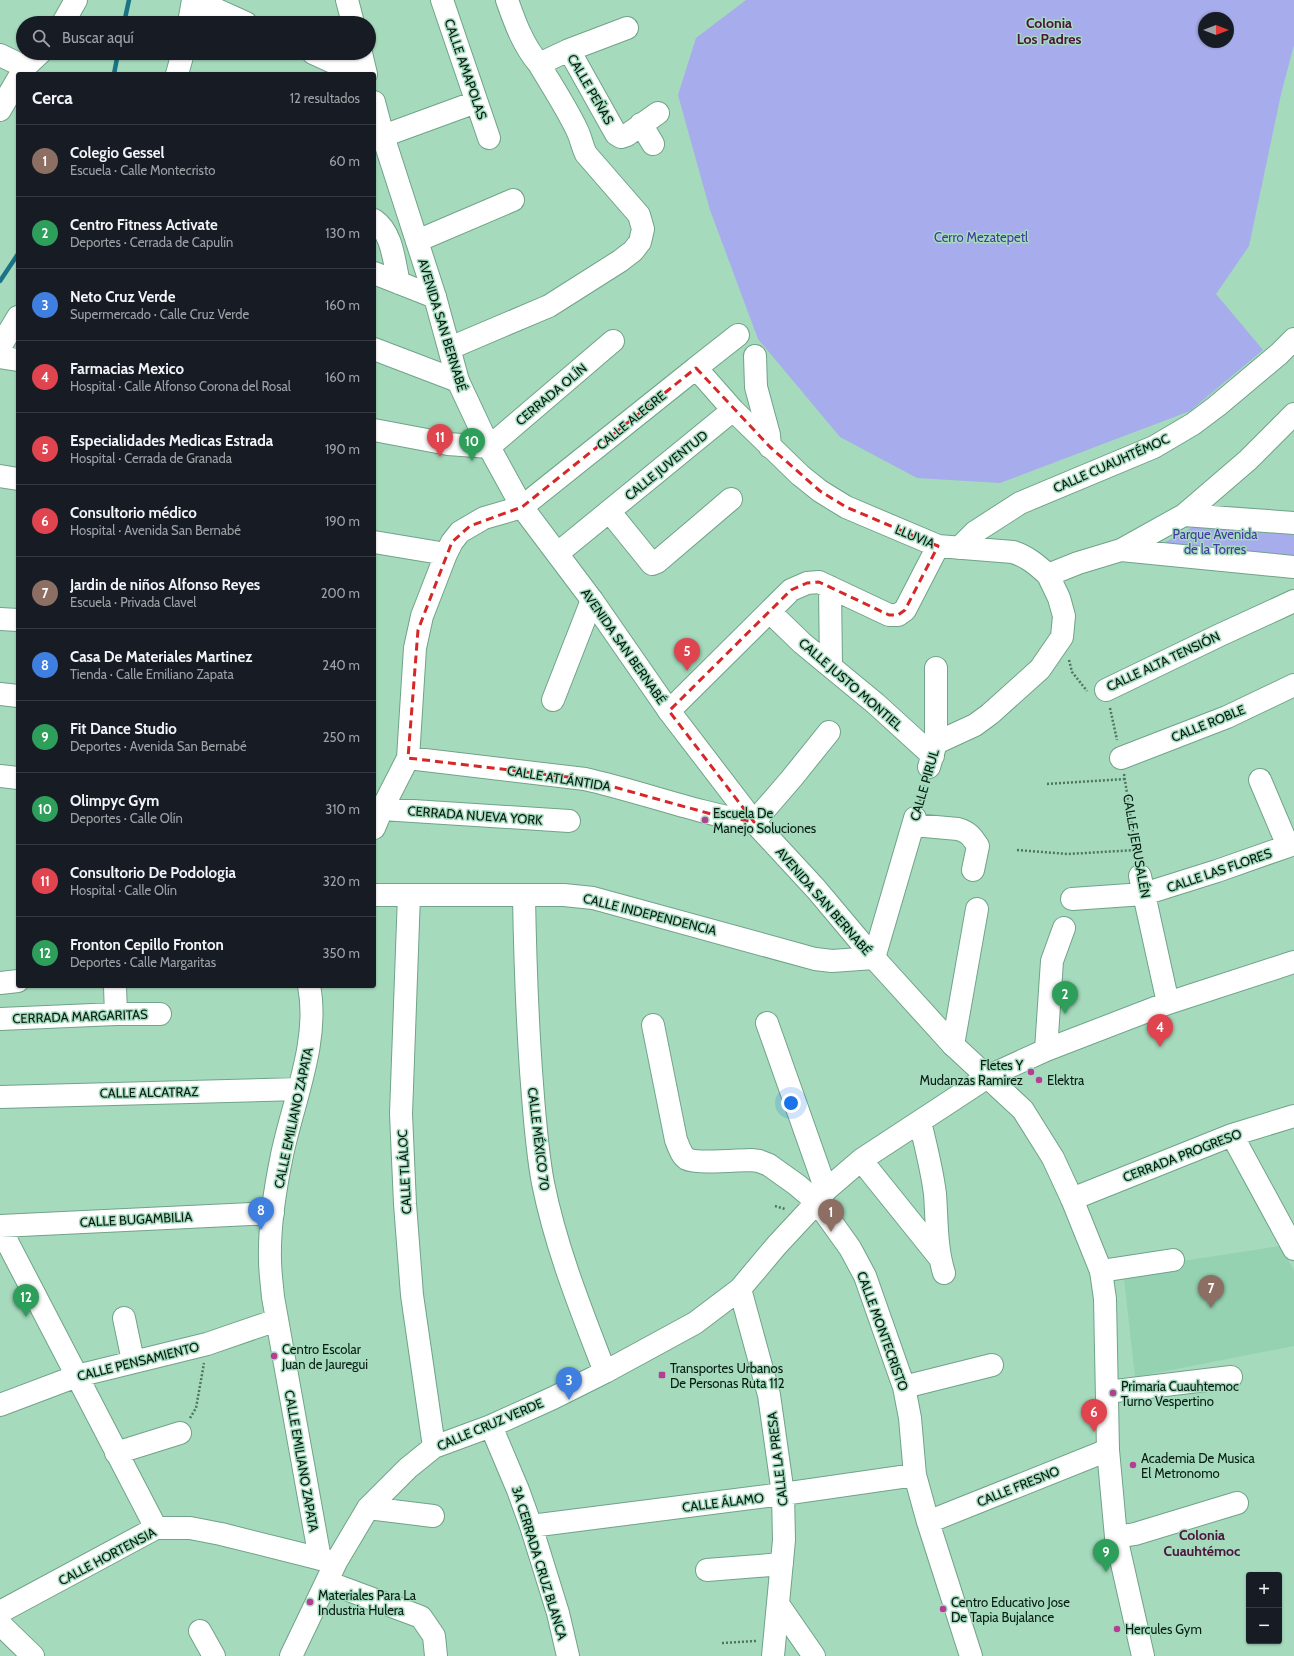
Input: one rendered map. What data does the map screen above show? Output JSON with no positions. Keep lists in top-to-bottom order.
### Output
{
  "streets": {
    "street": [
      "CALLE AMAPOLAS",
      "CALLE PEÑAS",
      "AVENIDA SAN BERNABÉ",
      "CERRADA OLÍN",
      "CALLE ALEGRE",
      "CALLE CUAUHTÉMOC",
      "CALLE JUVENTUD",
      "LLUVIA",
      "CALLE ALTA TENSIÓN",
      "CALLE JUSTO MONTIEL",
      "CALLE ROBLE",
      "CALLE ATLÁNTIDA",
      "CALLE PIRUL",
      "CERRADA NUEVA YORK",
      "CALLE JERUSALÉN",
      "CALLE LAS FLORES",
      "CALLE INDEPENDENCIA",
      "CERRADA MARGARITAS",
      "CALLE ALCATRAZ",
      "CALLE EMILIANO ZAPATA",
      "CALLE MÉXICO 70",
      "CERRADA PROGRESO",
      "CALLE TLÁLOC",
      "CALLE BUGAMBILIA",
      "CALLE MONTECRISTO",
      "CALLE PENSAMIENTO",
      "CALLE CRUZ VERDE",
      "CALLE LA PRESA",
      "CALLE FRESNO",
      "CALLE ÁLAMO",
      "CALLE HORTENSIA",
      "3A CERRADA CRUZ BLANCA"
    ]
  },
  "crossings": [
    ["AVENIDA SAN BERNABÉ", "CERRADA OLÍN"],
    ["AVENIDA SAN BERNABÉ", "CALLE ALEGRE"],
    ["AVENIDA SAN BERNABÉ", "CALLE JUVENTUD"],
    ["AVENIDA SAN BERNABÉ", "CALLE ATLÁNTIDA"],
    ["AVENIDA SAN BERNABÉ", "CALLE PIRUL"],
    ["AVENIDA SAN BERNABÉ", "CALLE INDEPENDENCIA"],
    ["AVENIDA SAN BERNABÉ", "CERRADA PROGRESO"],
    ["AVENIDA SAN BERNABÉ", "CALLE CRUZ VERDE"],
    ["AVENIDA SAN BERNABÉ", "CALLE FRESNO"],
    ["CALLE CUAUHTÉMOC", "LLUVIA"],
    ["CALLE CUAUHTÉMOC", "CALLE JUSTO MONTIEL"],
    ["LLUVIA", "CALLE PIRUL"],
    ["CALLE ALTA TENSIÓN", "CALLE PIRUL"],
    ["CALLE ALTA TENSIÓN", "CALLE JERUSALÉN"],
    ["CALLE JUSTO MONTIEL", "CALLE PIRUL"],
    ["CALLE ROBLE", "CALLE JERUSALÉN"],
    ["CALLE PIRUL", "CALLE INDEPENDENCIA"],
    ["CALLE JERUSALÉN", "CALLE LAS FLORES"],
    ["CALLE JERUSALÉN", "CALLE CRUZ VERDE"],
    ["CALLE INDEPENDENCIA", "CALLE MÉXICO 70"],
    ["CALLE INDEPENDENCIA", "CALLE TLÁLOC"],
    ["CALLE ALCATRAZ", "CALLE EMILIANO ZAPATA"],
    ["CALLE EMILIANO ZAPATA", "CALLE BUGAMBILIA"],
    ["CALLE EMILIANO ZAPATA", "CALLE PENSAMIENTO"],
    ["CALLE EMILIANO ZAPATA", "CALLE CRUZ VERDE"],
    ["CALLE EMILIANO ZAPATA", "CALLE HORTENSIA"],
    ["CALLE MÉXICO 70", "CALLE CRUZ VERDE"],
    ["CALLE TLÁLOC", "CALLE CRUZ VERDE"],
    ["CALLE MONTECRISTO", "CALLE CRUZ VERDE"],
    ["CALLE MONTECRISTO", "CALLE FRESNO"],
    ["CALLE MONTECRISTO", "CALLE ÁLAMO"],
    ["CALLE CRUZ VERDE", "CALLE LA PRESA"],
    ["CALLE CRUZ VERDE", "CALLE HORTENSIA"],
    ["CALLE CRUZ VERDE", "3A CERRADA CRUZ BLANCA"],
    ["CALLE LA PRESA", "CALLE ÁLAMO"],
    ["CALLE ÁLAMO", "3A CERRADA CRUZ BLANCA"]
  ],
  "districts": ["Colonia Los Padres", "Colonia Cuauhtémoc"],
  "parks": ["Cerro Mezatepetl", "Parque Avenida de la Torres"],
  "places": {
    "other": [
      "Escuela De Manejo Soluciones",
      "Fletes Y Mudanzas Ramirez",
      "Elektra",
      "Centro Escolar Juan de Jauregui",
      "Primaria Cuauhtemoc Turno Vespertino",
      "Academia De Musica El Metronomo",
      "Materiales Para La Industria Hulera",
      "Centro Educativo Jose De Tapia Bujalance",
      "Hercules Gym"
    ],
    "transit": ["Transportes Urbanos De Personas Ruta 112"]
  },
  "north": "right",
  "page": {
    "search": "Buscar aquí",
    "heading": ["Cerca", "12 resultados"],
    "list": [
      {
        "mark": "1",
        "name": "Colegio Gessel",
        "note": "Escuela · Calle Montecristo",
        "value": "60 m"
      },
      {
        "mark": "2",
        "name": "Centro Fitness Activate",
        "note": "Deportes · Cerrada de Capulín",
        "value": "130 m"
      },
      {
        "mark": "3",
        "name": "Neto Cruz Verde",
        "note": "Supermercado · Calle Cruz Verde",
        "value": "160 m"
      },
      {
        "mark": "4",
        "name": "Farmacias Mexico",
        "note": "Hospital · Calle Alfonso Corona del Rosal",
        "value": "160 m"
      },
      {
        "mark": "5",
        "name": "Especialidades Medicas Estrada",
        "note": "Hospital · Cerrada de Granada",
        "value": "190 m"
      },
      {
        "mark": "6",
        "name": "Consultorio médico",
        "note": "Hospital · Avenida San Bernabé",
        "value": "190 m"
      },
      {
        "mark": "7",
        "name": "Jardin de niños Alfonso Reyes",
        "note": "Escuela · Privada Clavel",
        "value": "200 m"
      },
      {
        "mark": "8",
        "name": "Casa De Materiales Martinez",
        "note": "Tienda · Calle Emiliano Zapata",
        "value": "240 m"
      },
      {
        "mark": "9",
        "name": "Fit Dance Studio",
        "note": "Deportes · Avenida San Bernabé",
        "value": "250 m"
      },
      {
        "mark": "10",
        "name": "Olimpyc Gym",
        "note": "Deportes · Calle Olín",
        "value": "310 m"
      },
      {
        "mark": "11",
        "name": "Consultorio De Podologia",
        "note": "Hospital · Calle Olín",
        "value": "320 m"
      },
      {
        "mark": "12",
        "name": "Fronton Cepillo Fronton",
        "note": "Deportes · Calle Margaritas",
        "value": "350 m"
      }
    ],
    "pins": [
      "11",
      "10",
      "5",
      "2",
      "4",
      "8",
      "1",
      "7",
      "12",
      "3",
      "6",
      "9"
    ],
    "map_buttons": ["+", "−"]
  }
}
